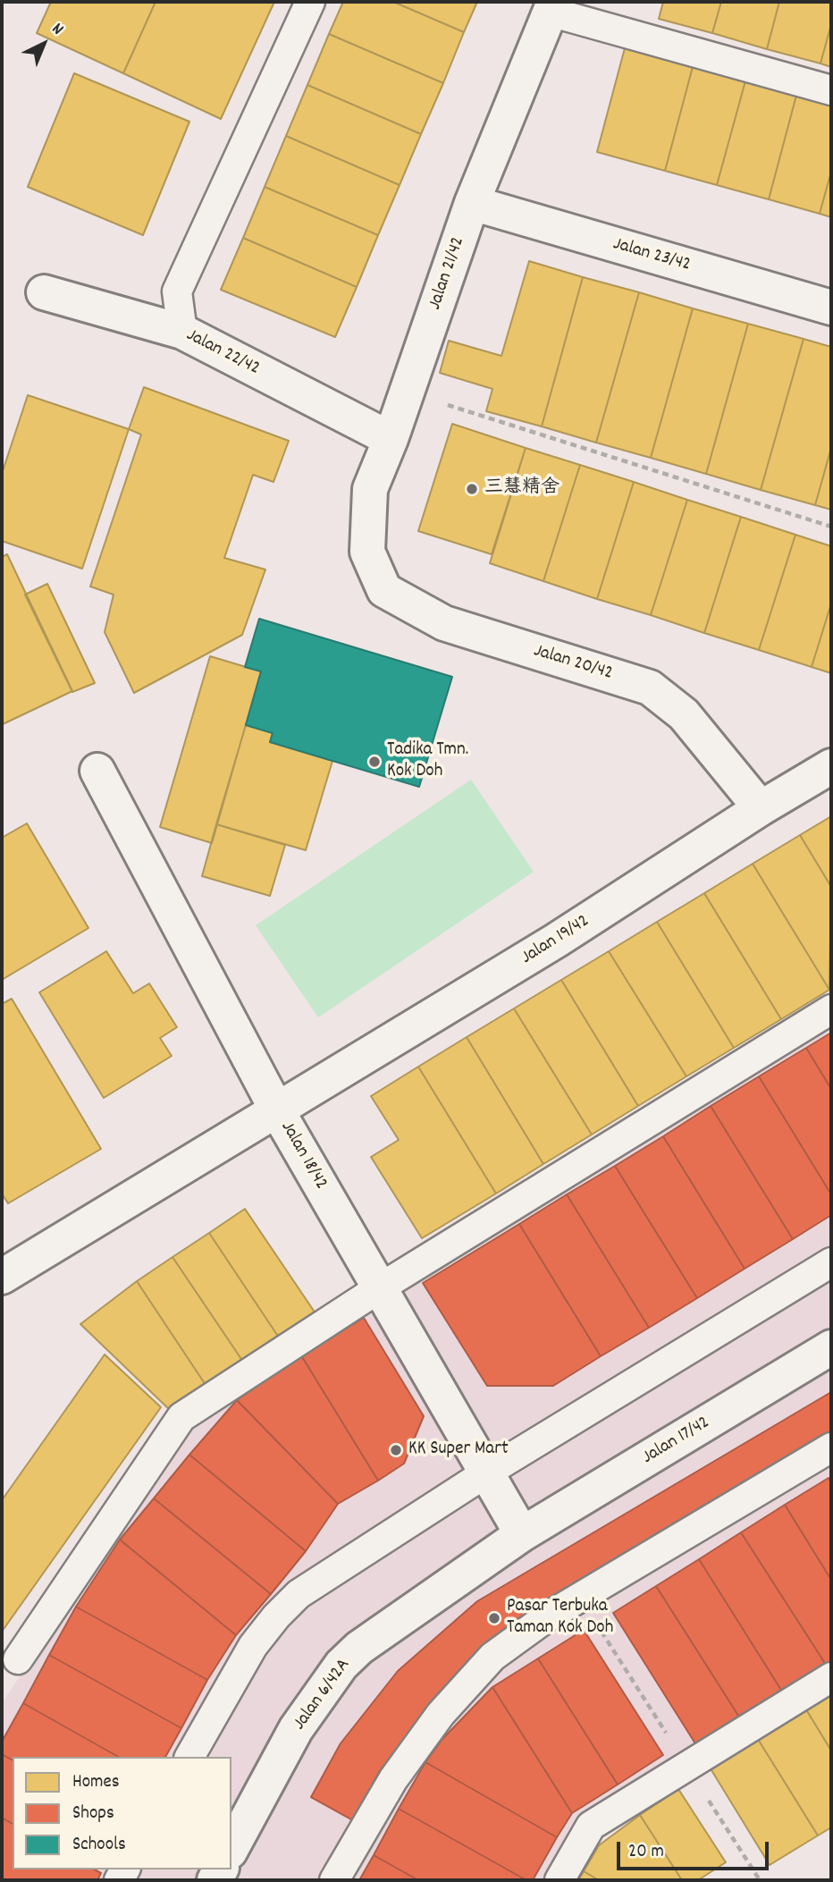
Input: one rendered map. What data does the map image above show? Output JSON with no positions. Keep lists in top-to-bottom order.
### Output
{
  "streets": {
    "street": [
      "Jalan 23/42",
      "Jalan 21/42",
      "Jalan 22/42",
      "Jalan 20/42",
      "Jalan 19/42",
      "Jalan 18/42",
      "Jalan 17/42",
      "Jalan 6/42A"
    ]
  },
  "crossings": [
    ["Jalan 23/42", "Jalan 21/42"],
    ["Jalan 21/42", "Jalan 22/42"],
    ["Jalan 21/42", "Jalan 20/42"],
    ["Jalan 20/42", "Jalan 19/42"],
    ["Jalan 19/42", "Jalan 18/42"],
    ["Jalan 18/42", "Jalan 17/42"],
    ["Jalan 18/42", "Jalan 6/42A"],
    ["Jalan 17/42", "Jalan 6/42A"]
  ],
  "places": [
    "三慧精舍",
    "Tadika Tmn. Kok Doh",
    "KK Super Mart",
    "Pasar Terbuka Taman Kok Doh"
  ],
  "legend": ["Homes", "Shops", "Schools"],
  "scale_bar": "20 m",
  "north": "top right"
}
